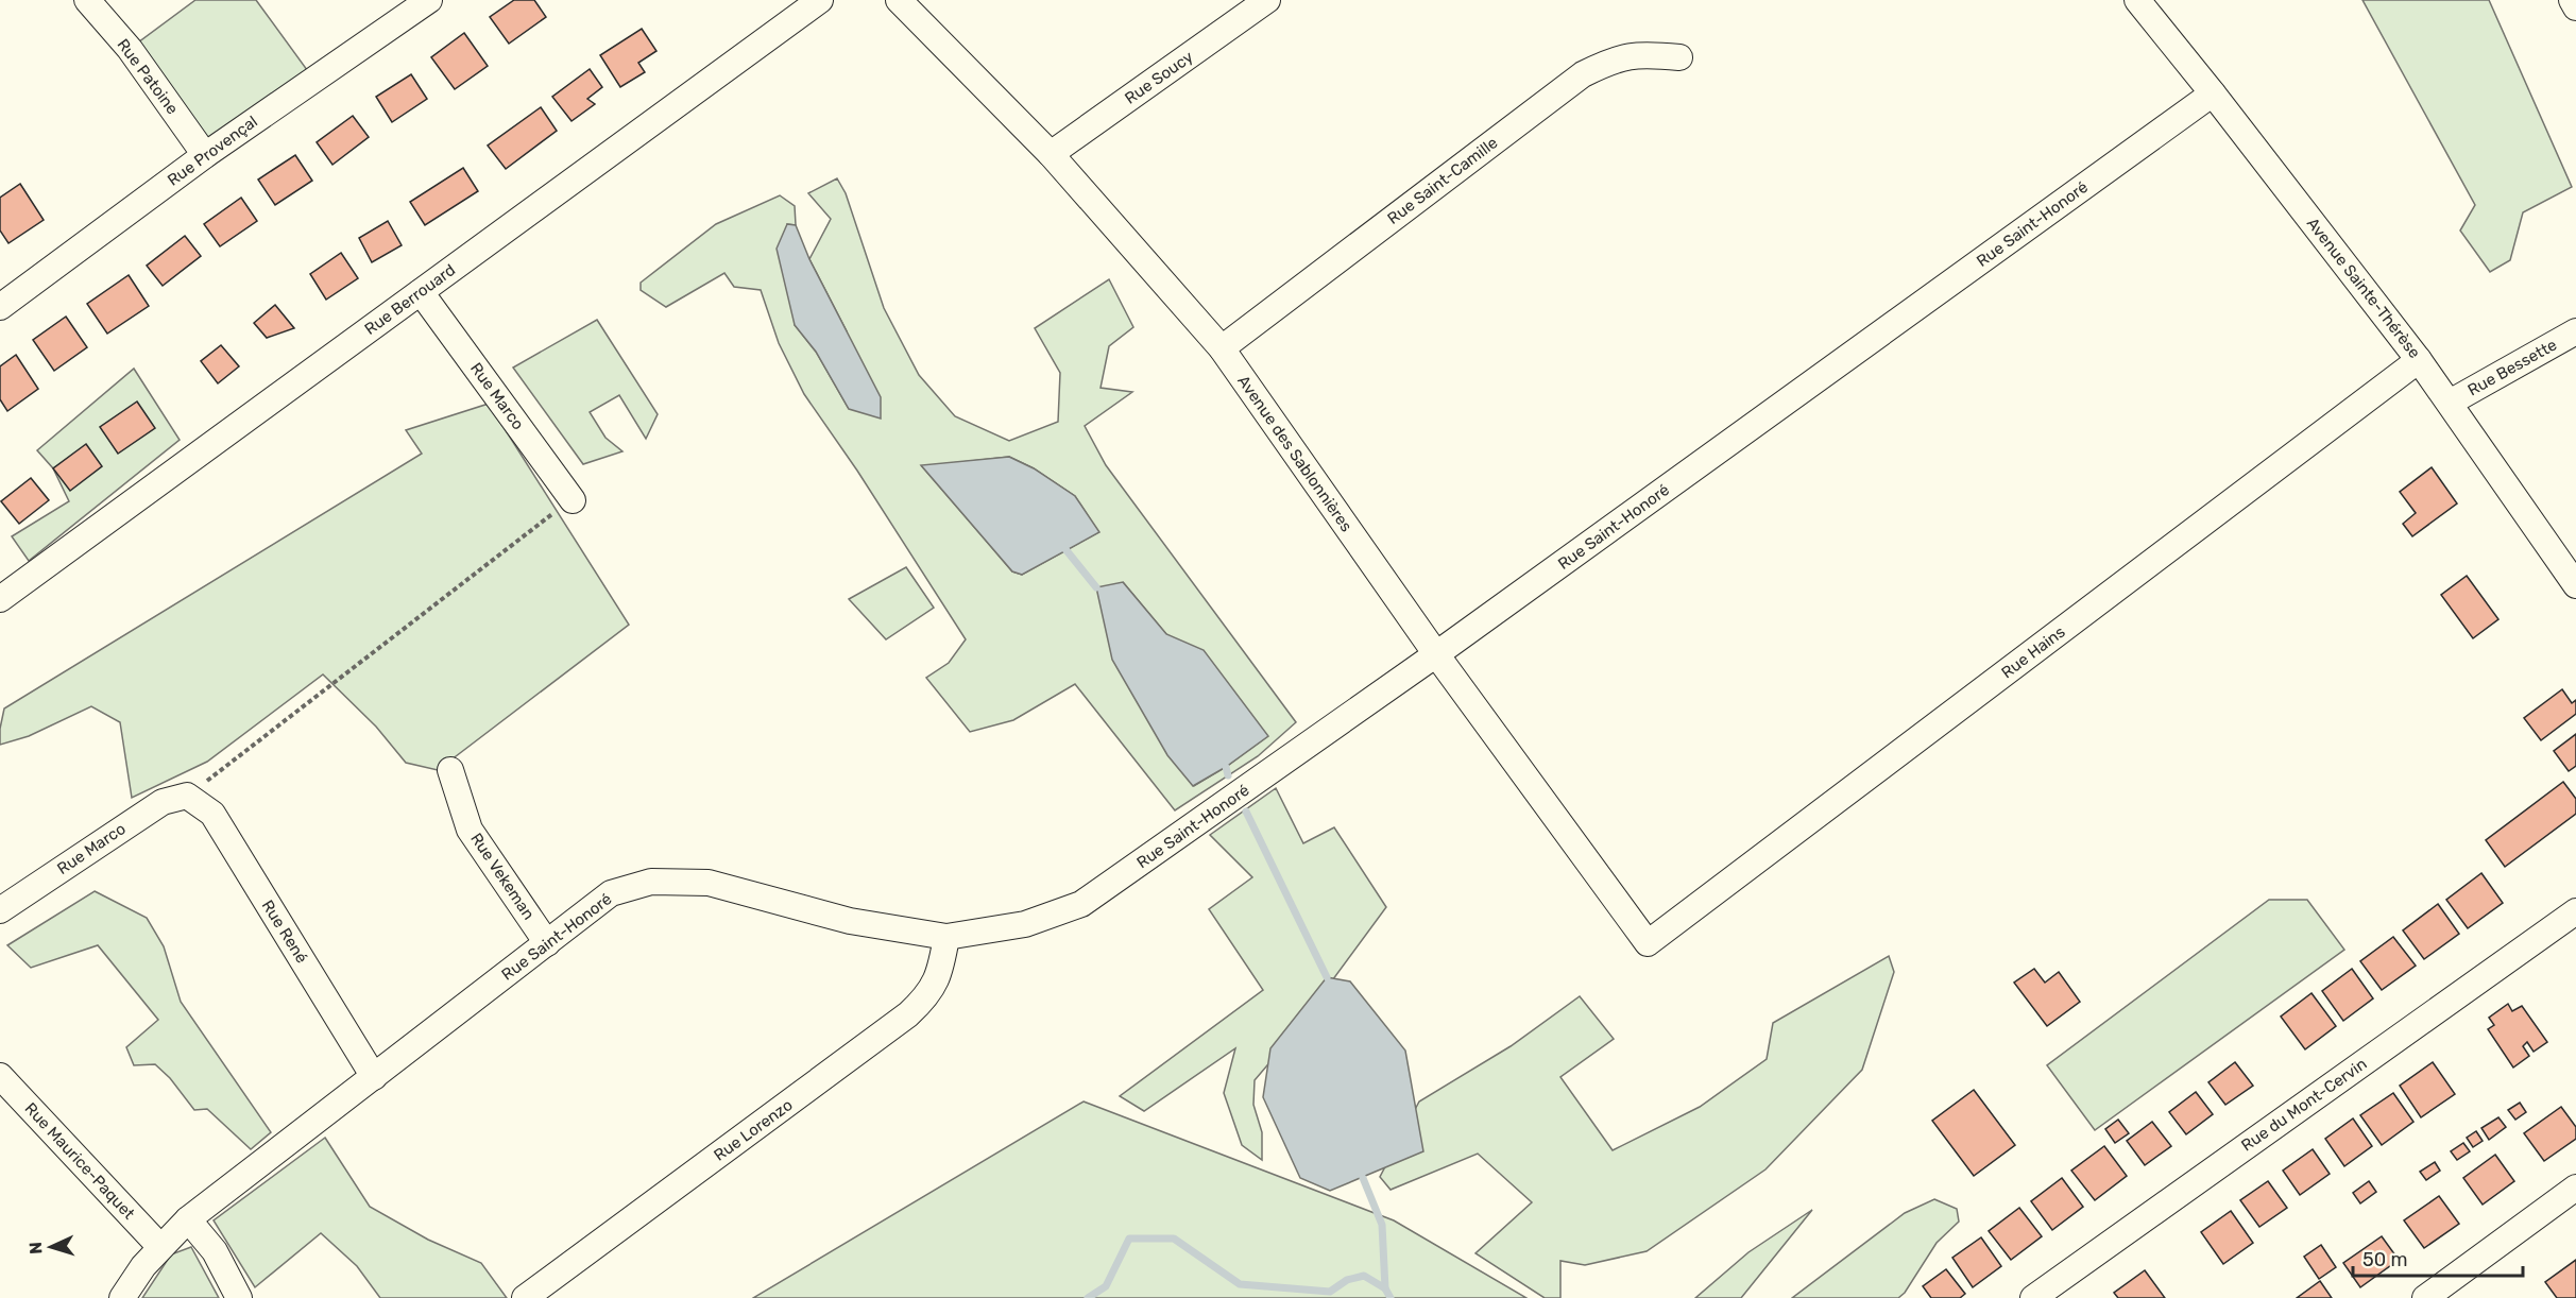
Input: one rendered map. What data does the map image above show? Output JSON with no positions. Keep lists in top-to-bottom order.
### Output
{
  "streets": {
    "street": [
      "Rue Patoine",
      "Rue Soucy",
      "Rue Provençal",
      "Rue Saint-Camille",
      "Rue Saint-Honoré",
      "Avenue Sainte-Thérèse",
      "Rue Berrouard",
      "Rue Bessette",
      "Rue Marco",
      "Avenue des Sablonnières",
      "Rue Hains",
      "Rue Vekeman",
      "Rue René",
      "Rue du Mont-Cervin",
      "Rue Lorenzo",
      "Rue Maurice-Paquet"
    ]
  },
  "crossings": [
    ["Rue Patoine", "Rue Provençal"],
    ["Rue Soucy", "Avenue des Sablonnières"],
    ["Rue Saint-Camille", "Avenue des Sablonnières"],
    ["Rue Saint-Honoré", "Avenue Sainte-Thérèse"],
    ["Rue Saint-Honoré", "Avenue des Sablonnières"],
    ["Rue Saint-Honoré", "Rue Vekeman"],
    ["Rue Saint-Honoré", "Rue René"],
    ["Rue Saint-Honoré", "Rue Lorenzo"],
    ["Rue Saint-Honoré", "Rue Maurice-Paquet"],
    ["Avenue Sainte-Thérèse", "Rue Bessette"],
    ["Avenue Sainte-Thérèse", "Rue Hains"],
    ["Rue Berrouard", "Rue Marco"],
    ["Rue Marco", "Rue René"],
    ["Avenue des Sablonnières", "Rue Hains"]
  ],
  "scale_bar": "50 m",
  "north": "left"
}
